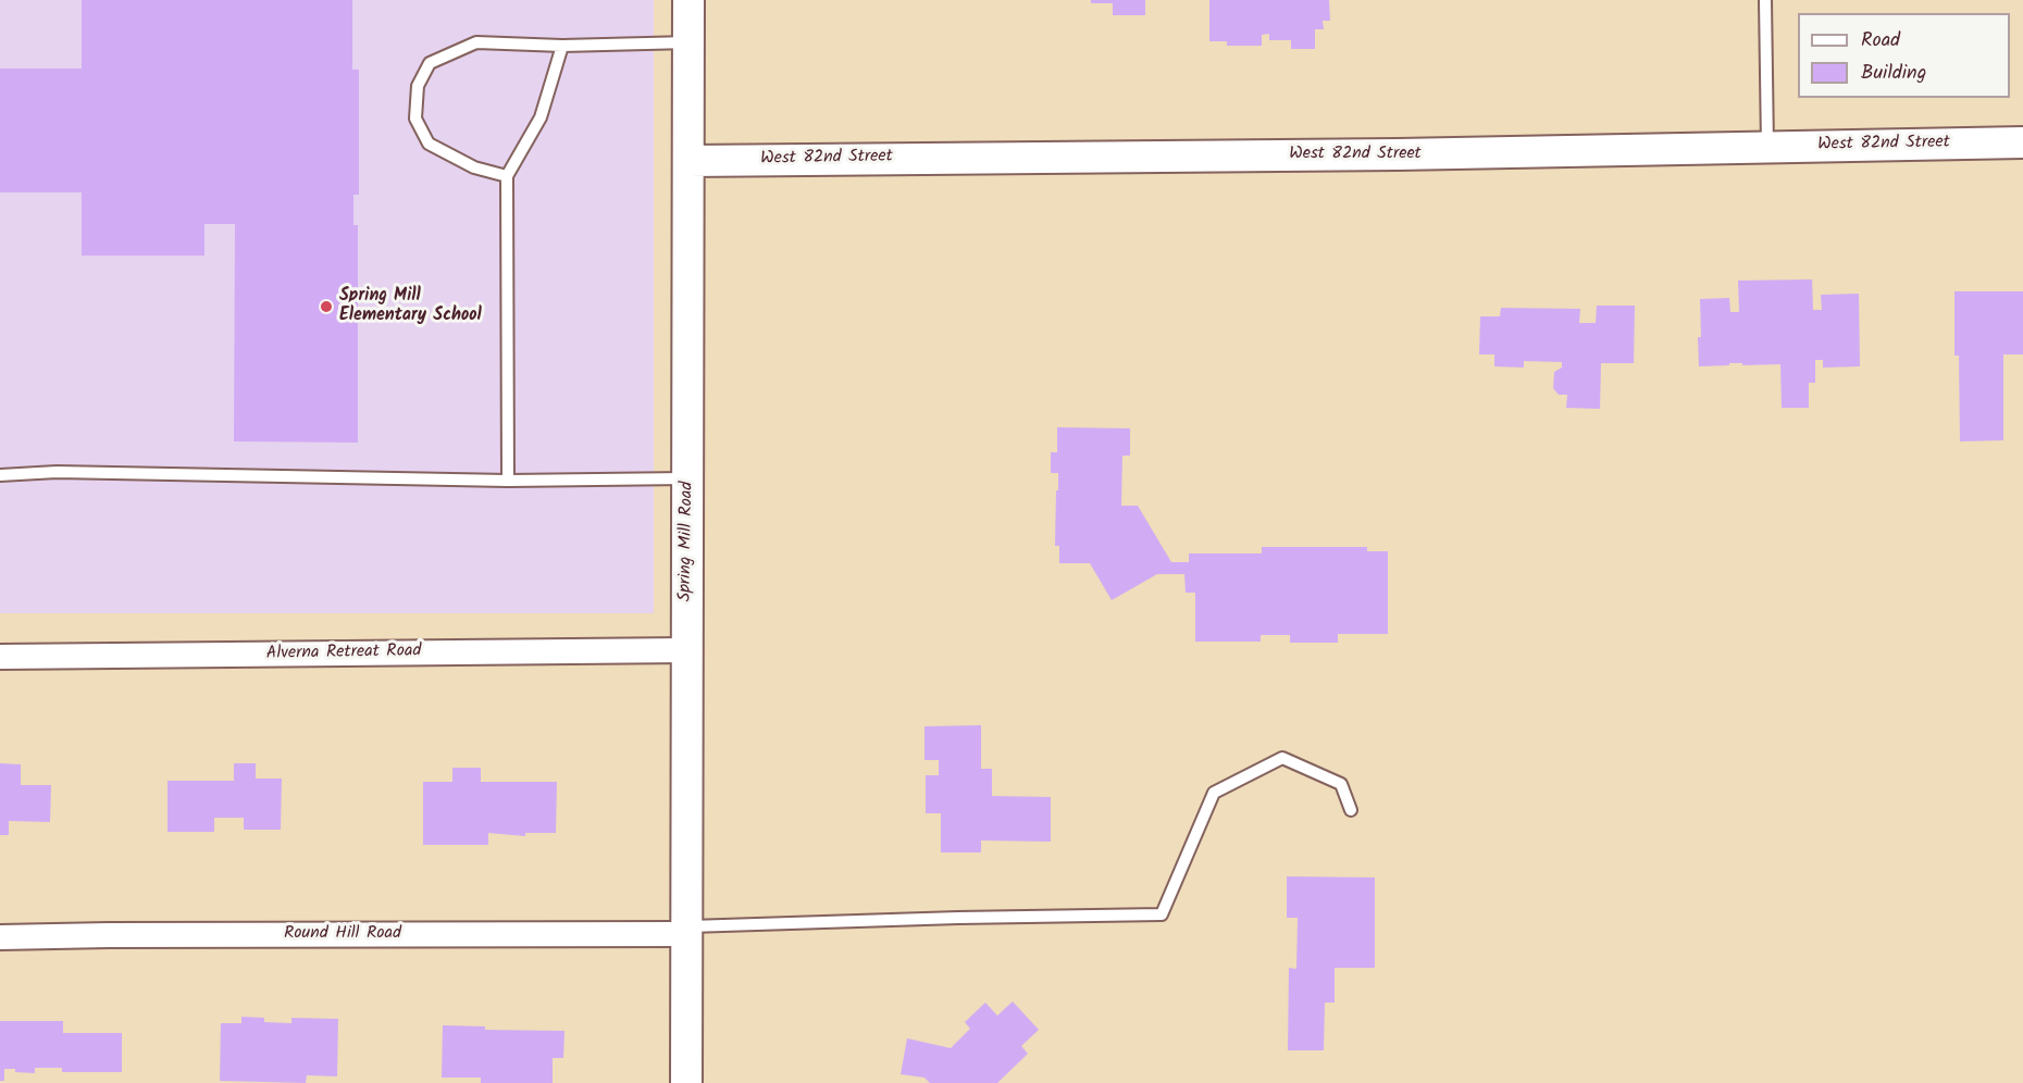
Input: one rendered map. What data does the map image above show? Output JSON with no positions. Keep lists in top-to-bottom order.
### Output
{
  "streets": {
    "street": [
      "West 82nd Street",
      "Spring Mill Road",
      "Alverna Retreat Road",
      "Round Hill Road"
    ]
  },
  "crossings": [
    ["West 82nd Street", "Spring Mill Road"],
    ["Spring Mill Road", "Alverna Retreat Road"],
    ["Spring Mill Road", "Round Hill Road"]
  ],
  "places": ["Spring Mill Elementary School"],
  "legend": ["Road", "Building"]
}
